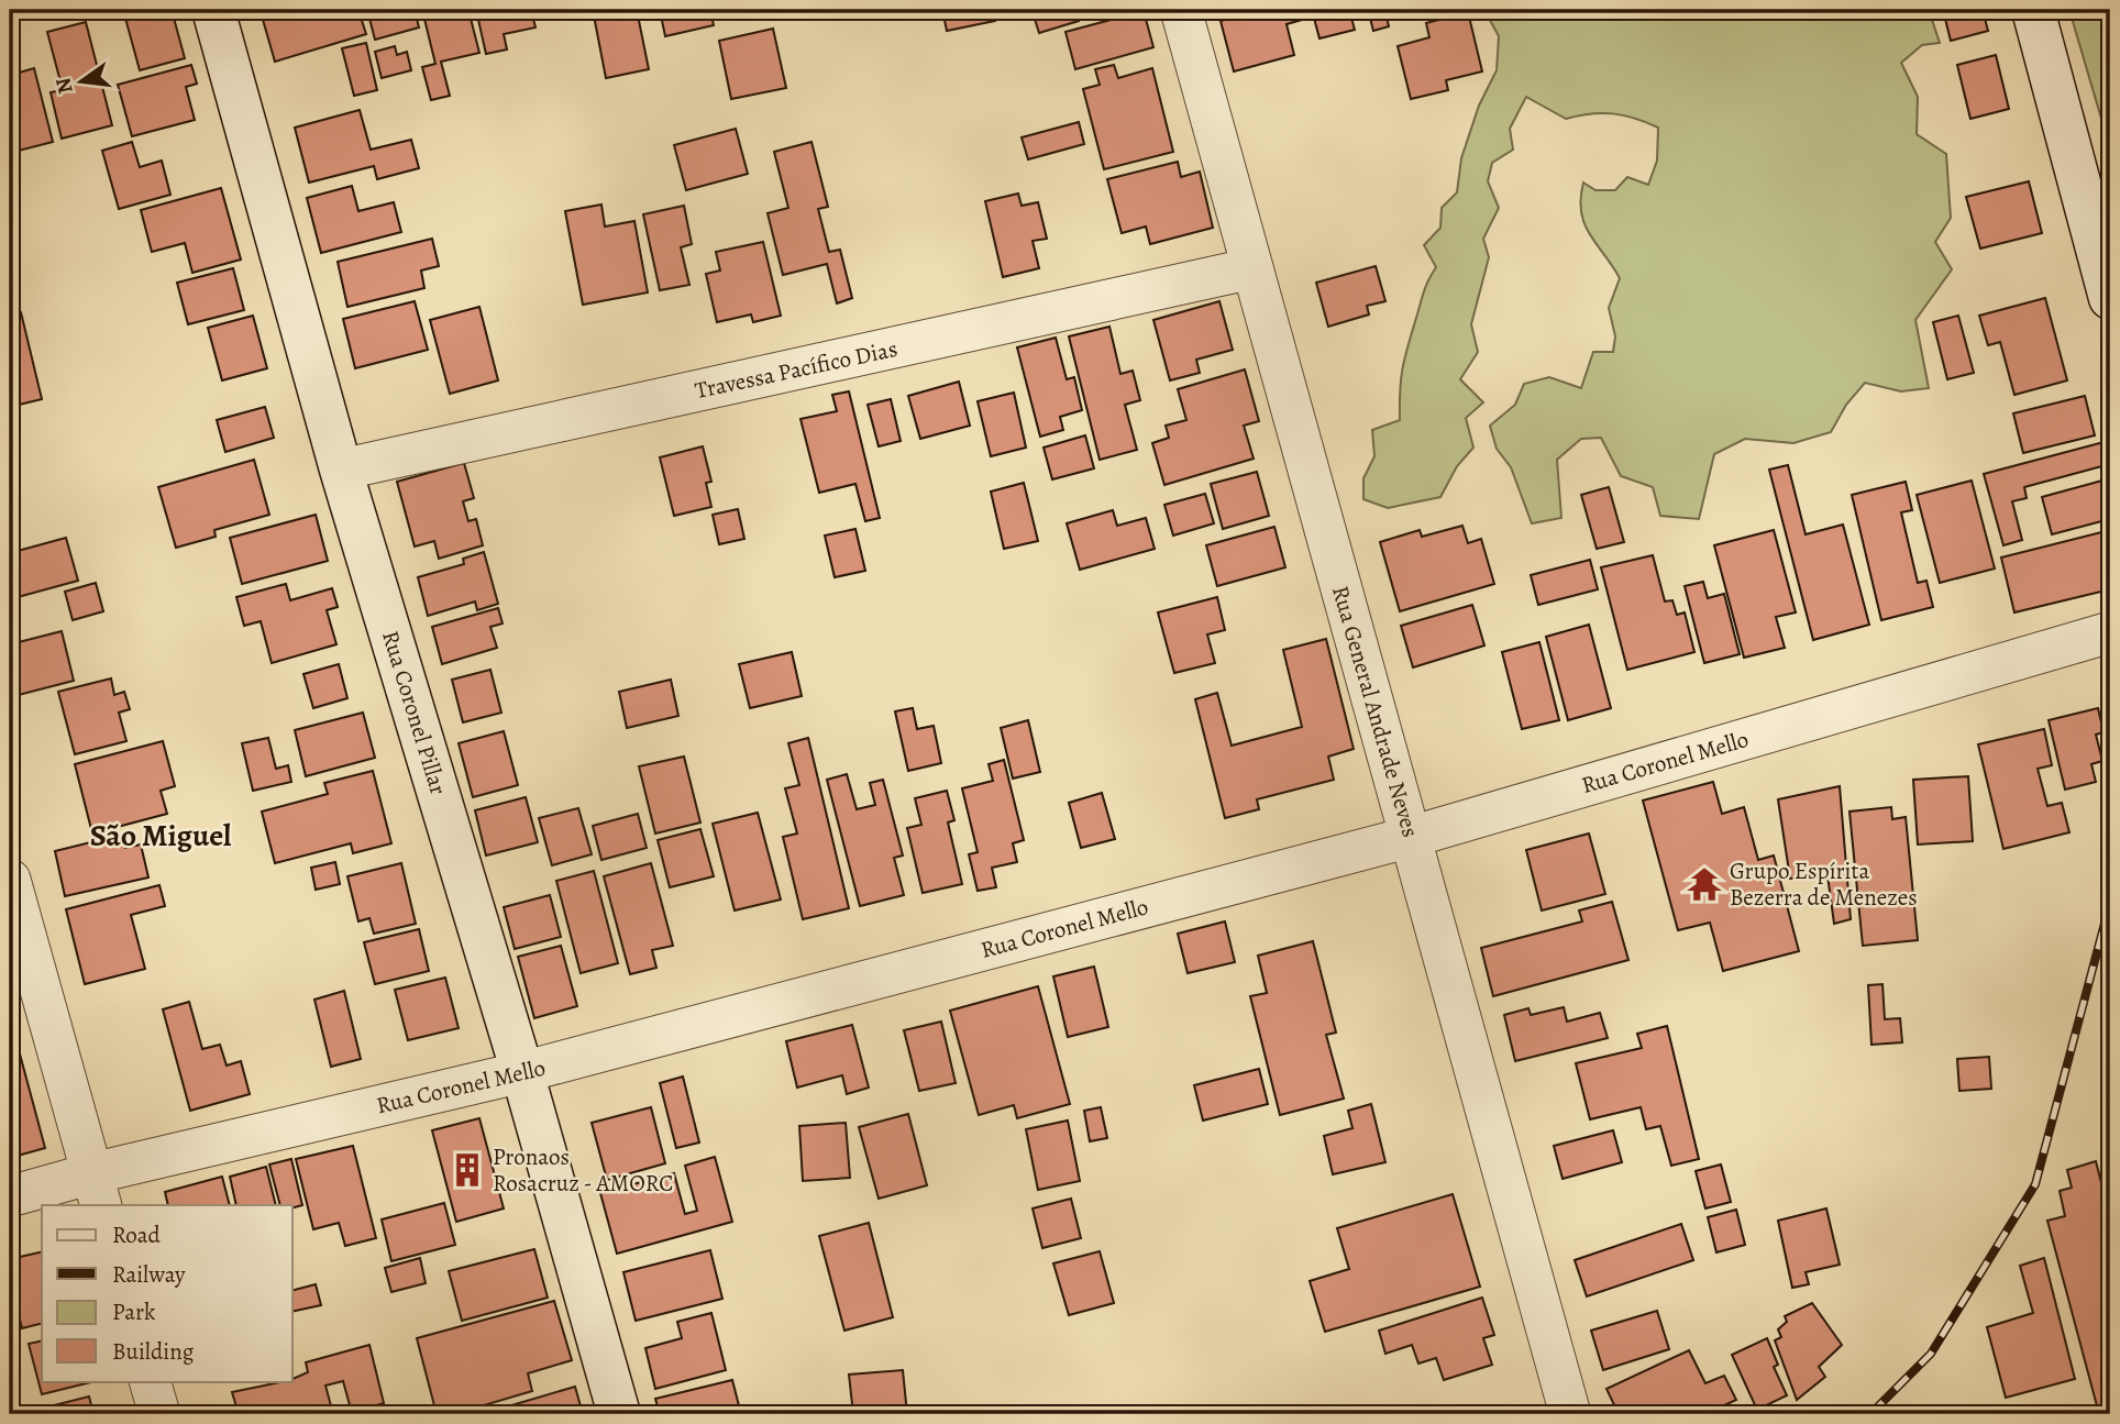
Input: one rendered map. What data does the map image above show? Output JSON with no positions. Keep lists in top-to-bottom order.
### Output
{
  "streets": {
    "street": [
      "Travessa Pacífico Dias",
      "Rua General Andrade Neves",
      "Rua Coronel Pillar",
      "Rua Coronel Mello"
    ]
  },
  "crossings": [
    ["Travessa Pacífico Dias", "Rua General Andrade Neves"],
    ["Travessa Pacífico Dias", "Rua Coronel Pillar"],
    ["Rua General Andrade Neves", "Rua Coronel Mello"],
    ["Rua Coronel Pillar", "Rua Coronel Mello"]
  ],
  "districts": ["São Miguel"],
  "places": {
    "temple": ["Grupo Espírita Bezerra de Menezes"],
    "building": ["Pronaos Rosacruz - AMORC"]
  },
  "legend": [
    "Road",
    "Railway",
    "Park",
    "Building"
  ],
  "north": "left"
}
